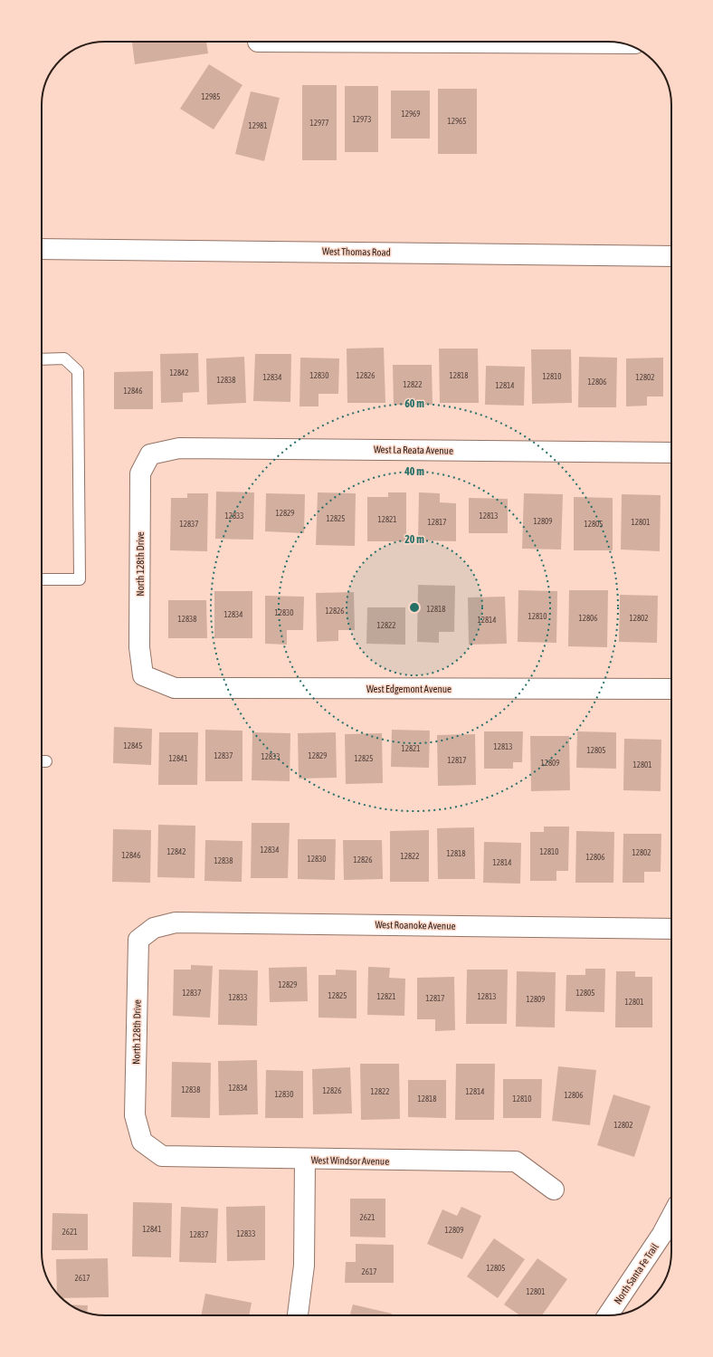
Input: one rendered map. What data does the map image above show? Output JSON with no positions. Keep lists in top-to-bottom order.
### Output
{
  "streets": {
    "street": [
      "West Thomas Road",
      "West La Reata Avenue",
      "North 128th Drive",
      "West Edgemont Avenue",
      "West Roanoke Avenue",
      "West Windsor Avenue",
      "North Santa Fe Trail"
    ]
  },
  "crossings": [
    ["West La Reata Avenue", "North 128th Drive"],
    ["North 128th Drive", "West Edgemont Avenue"],
    ["North 128th Drive", "West Roanoke Avenue"],
    ["North 128th Drive", "West Windsor Avenue"]
  ],
  "house_numbers": [
    "12985",
    "12969",
    "12973",
    "12965",
    "12977",
    "12981",
    "12842",
    "12830",
    "12826",
    "12818",
    "12810",
    "12834",
    "12802",
    "12838",
    "12806",
    "12822",
    "12814",
    "12846",
    "12829",
    "12833",
    "12813",
    "12825",
    "12821",
    "12809",
    "12817",
    "12801",
    "12837",
    "12805",
    "12818",
    "12826",
    "12830",
    "12834",
    "12810",
    "12806",
    "12802",
    "12838",
    "12814",
    "12822",
    "12845",
    "12813",
    "12821",
    "12805",
    "12837",
    "12829",
    "12833",
    "12841",
    "12825",
    "12817",
    "12809",
    "12801",
    "12834",
    "12842",
    "12810",
    "12802",
    "12818",
    "12846",
    "12822",
    "12806",
    "12830",
    "12826",
    "12838",
    "12814",
    "12829",
    "12837",
    "12805",
    "12825",
    "12821",
    "12813",
    "12833",
    "12817",
    "12809",
    "12801",
    "12834",
    "12838",
    "12826",
    "12822",
    "12814",
    "12830",
    "12806",
    "12818",
    "12810",
    "12802",
    "2621",
    "12841",
    "12809",
    "2621",
    "12833",
    "12837",
    "12805",
    "2617",
    "2617",
    "12801"
  ],
  "rings": ["60 m", "40 m", "20 m"]
}
